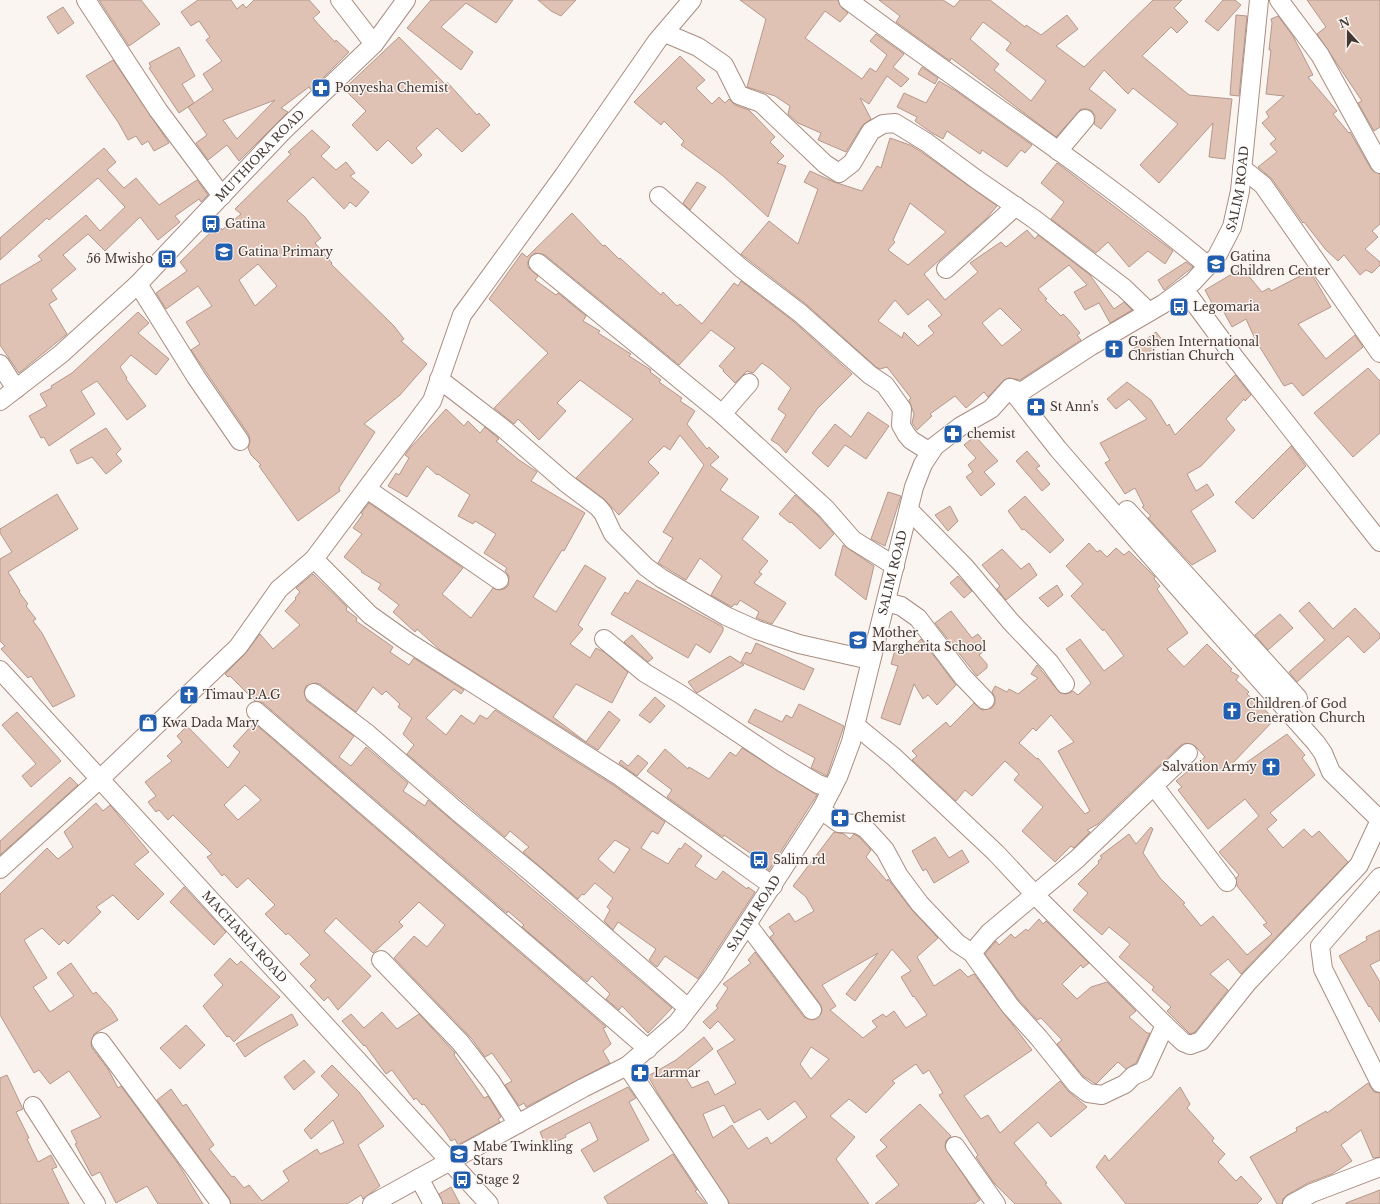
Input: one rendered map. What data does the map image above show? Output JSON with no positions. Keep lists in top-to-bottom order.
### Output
{
  "streets": {
    "street": ["MUTHIORA ROAD", "SALIM ROAD", "MACHARIA ROAD"]
  },
  "crossings": [
    ["SALIM ROAD", "MACHARIA ROAD"]
  ],
  "places": {
    "pharmacy": [
      "Ponyesha Chemist",
      "St Ann's",
      "chemist",
      "Chemist",
      "Larmar"
    ],
    "bus stop": [
      "Gatina",
      "56 Mwisho",
      "Legomaria",
      "Salim rd",
      "Stage 2"
    ],
    "school or university": [
      "Gatina Primary",
      "Gatina Children Center",
      "Mother Margherita School",
      "Mabe Twinkling Stars"
    ],
    "church": [
      "Goshen International Christian Church",
      "Timau P.A.G",
      "Children of God Generation Church",
      "Salvation Army"
    ],
    "shop": ["Kwa Dada Mary"]
  },
  "north": "top"
}
